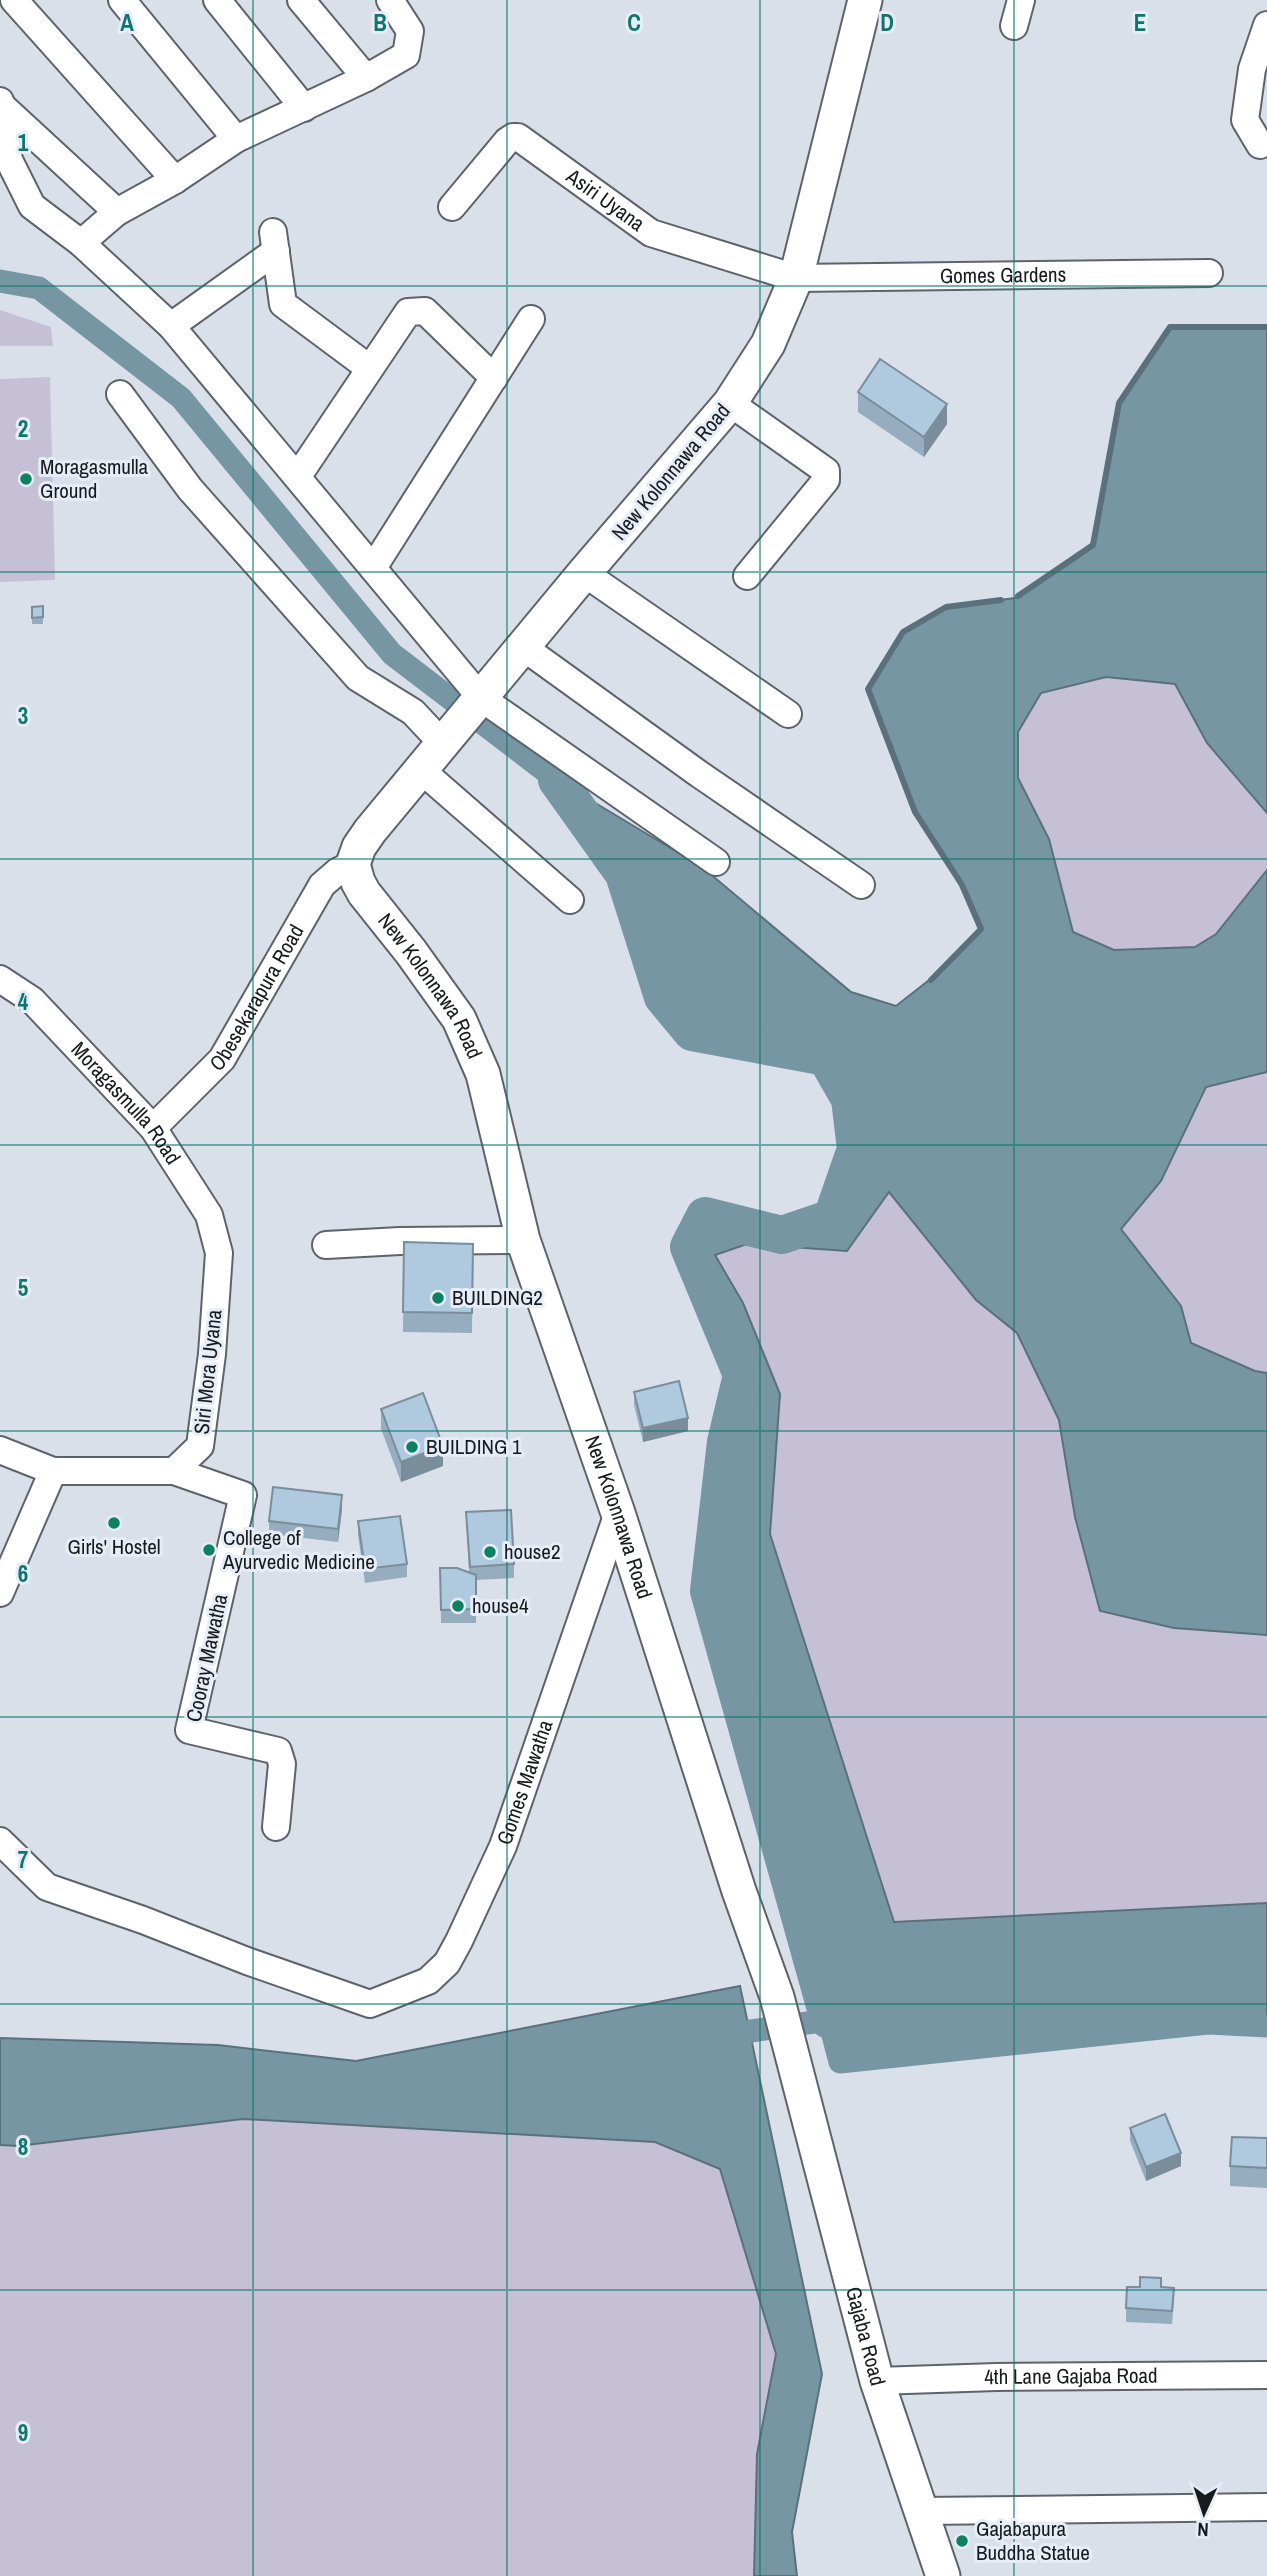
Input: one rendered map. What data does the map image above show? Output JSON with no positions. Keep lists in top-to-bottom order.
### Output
{
  "streets": {
    "main road": ["New Kolonnawa Road", "Gajaba Road"],
    "street": [
      "Asiri Uyana",
      "Gomes Gardens",
      "Obesekarapura Road",
      "Moragasmulla Road",
      "Siri Mora Uyana",
      "Cooray Mawatha",
      "Gomes Mawatha",
      "4th Lane Gajaba Road"
    ]
  },
  "crossings": [
    ["Asiri Uyana", "Gomes Gardens"],
    ["Asiri Uyana", "New Kolonnawa Road"],
    ["Gomes Gardens", "New Kolonnawa Road"],
    ["New Kolonnawa Road", "Obesekarapura Road"],
    ["New Kolonnawa Road", "Gomes Mawatha"],
    ["New Kolonnawa Road", "Gajaba Road"],
    ["Obesekarapura Road", "Moragasmulla Road"],
    ["Moragasmulla Road", "Siri Mora Uyana"],
    ["Siri Mora Uyana", "Cooray Mawatha"],
    ["Gajaba Road", "4th Lane Gajaba Road"]
  ],
  "places": [
    "Moragasmulla Ground",
    "BUILDING2",
    "BUILDING 1",
    "Girls' Hostel",
    "College of Ayurvedic Medicine",
    "house2",
    "house4",
    "Gajabapura Buddha Statue"
  ],
  "north": "bottom",
  "grid": {
    "columns": [
      "A",
      "B",
      "C",
      "D",
      "E"
    ],
    "rows": [
      "1",
      "2",
      "3",
      "4",
      "5",
      "6",
      "7",
      "8",
      "9"
    ]
  }
}
